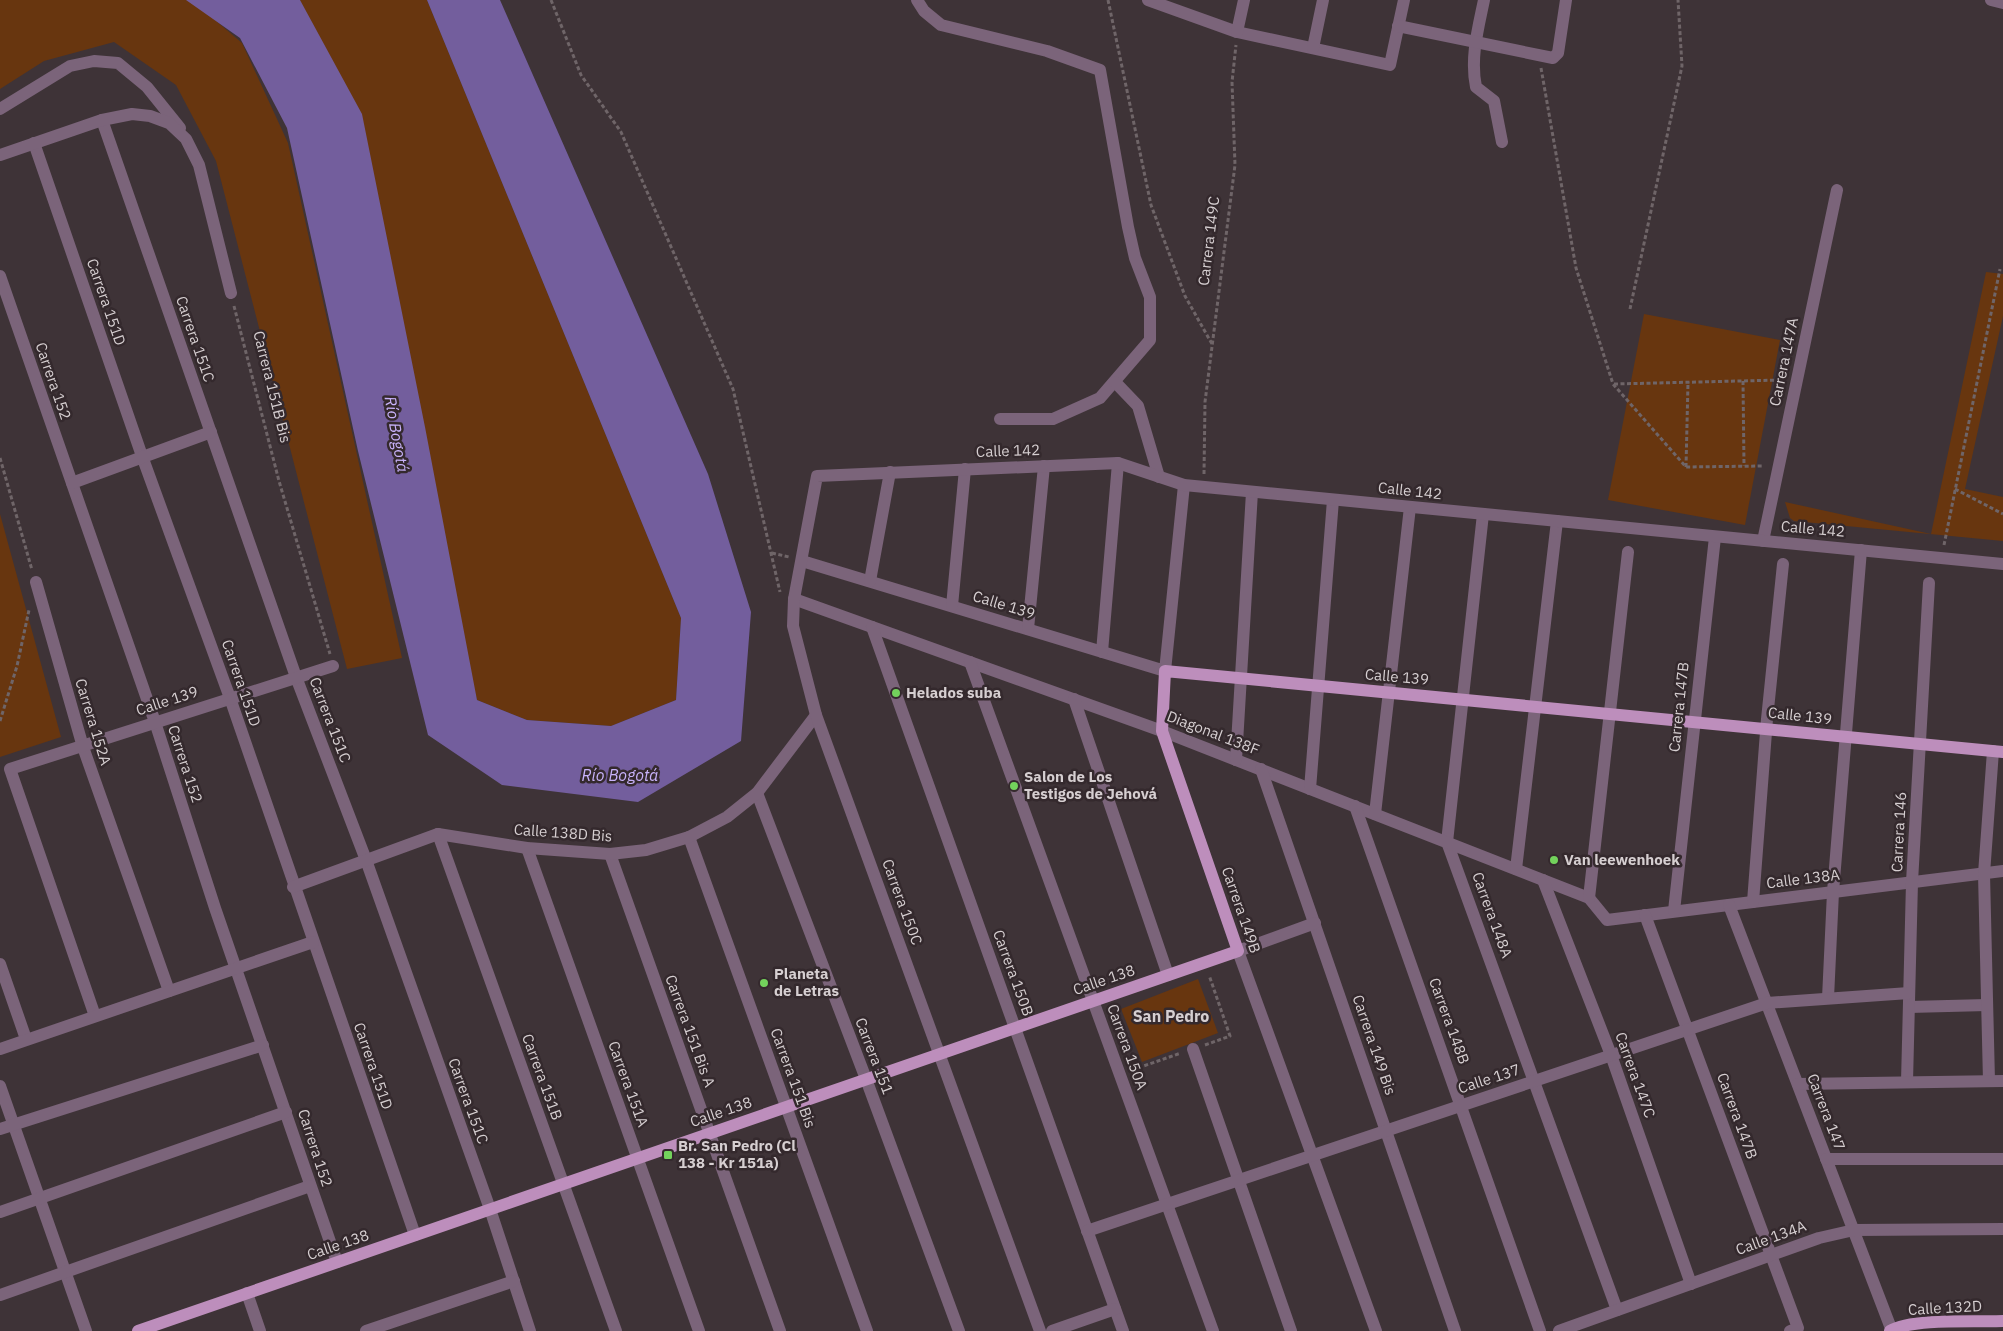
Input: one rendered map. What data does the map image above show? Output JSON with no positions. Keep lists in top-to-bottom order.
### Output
{
  "streets": {
    "main road": [
      "Calle 139",
      "Carrera 149B",
      "Calle 138",
      "Calle 132D"
    ],
    "street": [
      "Carrera 151D",
      "Carrera 151C",
      "Carrera 147A",
      "Carrera 152",
      "Calle 142",
      "Carrera 147B",
      "Carrera 152A",
      "Diagonal 138F",
      "Carrera 146",
      "Calle 138D Bis",
      "Calle 138A",
      "Carrera 150C",
      "Carrera 148A",
      "Carrera 150B",
      "Carrera 148B",
      "Carrera 151 Bis A",
      "Carrera 149 Bis",
      "Carrera 150A",
      "Carrera 151",
      "Carrera 147C",
      "Carrera 151B",
      "Carrera 151 Bis",
      "Calle 137",
      "Carrera 151A",
      "Carrera 147",
      "Calle 134A"
    ],
    "path": ["Carrera 149C", "Carrera 151B Bis"]
  },
  "crossings": [
    ["Carrera 149C", "Calle 142"],
    ["Carrera 151D", "Calle 139"],
    ["Carrera 151D", "Calle 138D Bis"],
    ["Carrera 151D", "Calle 138"],
    ["Carrera 151C", "Calle 139"],
    ["Carrera 151C", "Calle 138D Bis"],
    ["Carrera 151C", "Calle 138"],
    ["Carrera 147A", "Calle 142"],
    ["Carrera 152", "Calle 139"],
    ["Carrera 152", "Calle 138"],
    ["Carrera 151B Bis", "Calle 139"],
    ["Calle 142", "Carrera 147B"],
    ["Calle 142", "Carrera 150C"],
    ["Calle 142", "Carrera 149B"],
    ["Calle 142", "Carrera 148A"],
    ["Calle 139", "Carrera 147B"],
    ["Calle 139", "Carrera 152A"],
    ["Calle 139", "Carrera 146"],
    ["Calle 139", "Carrera 150C"],
    ["Calle 139", "Carrera 149B"],
    ["Calle 139", "Carrera 148A"],
    ["Carrera 147B", "Calle 138A"],
    ["Carrera 147B", "Calle 137"],
    ["Carrera 147B", "Calle 134A"],
    ["Diagonal 138F", "Calle 138A"],
    ["Diagonal 138F", "Carrera 150C"],
    ["Diagonal 138F", "Carrera 149B"],
    ["Diagonal 138F", "Carrera 148A"],
    ["Diagonal 138F", "Carrera 150B"],
    ["Diagonal 138F", "Carrera 148B"],
    ["Diagonal 138F", "Carrera 149 Bis"],
    ["Diagonal 138F", "Carrera 150A"],
    ["Diagonal 138F", "Carrera 147C"],
    ["Carrera 146", "Calle 138A"],
    ["Carrera 146", "Calle 137"],
    ["Calle 138D Bis", "Carrera 150C"],
    ["Calle 138D Bis", "Carrera 151 Bis A"],
    ["Calle 138D Bis", "Carrera 151"],
    ["Calle 138D Bis", "Carrera 151B"],
    ["Calle 138D Bis", "Carrera 151 Bis"],
    ["Calle 138D Bis", "Carrera 151A"],
    ["Calle 138A", "Carrera 147"],
    ["Carrera 150C", "Calle 138"],
    ["Carrera 149B", "Calle 138"],
    ["Carrera 149B", "Calle 137"],
    ["Carrera 148A", "Calle 137"],
    ["Carrera 148A", "Calle 134A"],
    ["Carrera 150B", "Calle 138"],
    ["Carrera 150B", "Calle 137"],
    ["Calle 138", "Carrera 151 Bis A"],
    ["Calle 138", "Carrera 149 Bis"],
    ["Calle 138", "Carrera 150A"],
    ["Calle 138", "Carrera 151"],
    ["Calle 138", "Carrera 151B"],
    ["Calle 138", "Carrera 151 Bis"],
    ["Calle 138", "Carrera 151A"],
    ["Carrera 148B", "Calle 137"],
    ["Carrera 149 Bis", "Calle 137"],
    ["Carrera 150A", "Calle 137"],
    ["Carrera 147C", "Calle 137"],
    ["Carrera 147C", "Calle 134A"],
    ["Calle 137", "Carrera 147"],
    ["Carrera 147", "Calle 134A"],
    ["Carrera 147", "Calle 132D"]
  ],
  "districts": ["San Pedro"],
  "water": ["Río Bogotá"],
  "places": {
    "other": [
      "Helados suba",
      "Salon de Los Testigos de Jehová",
      "Van leewenhoek",
      "Planeta de Letras"
    ],
    "transit": ["Br. San Pedro (Cl 138 - Kr 151a)"]
  }
}
